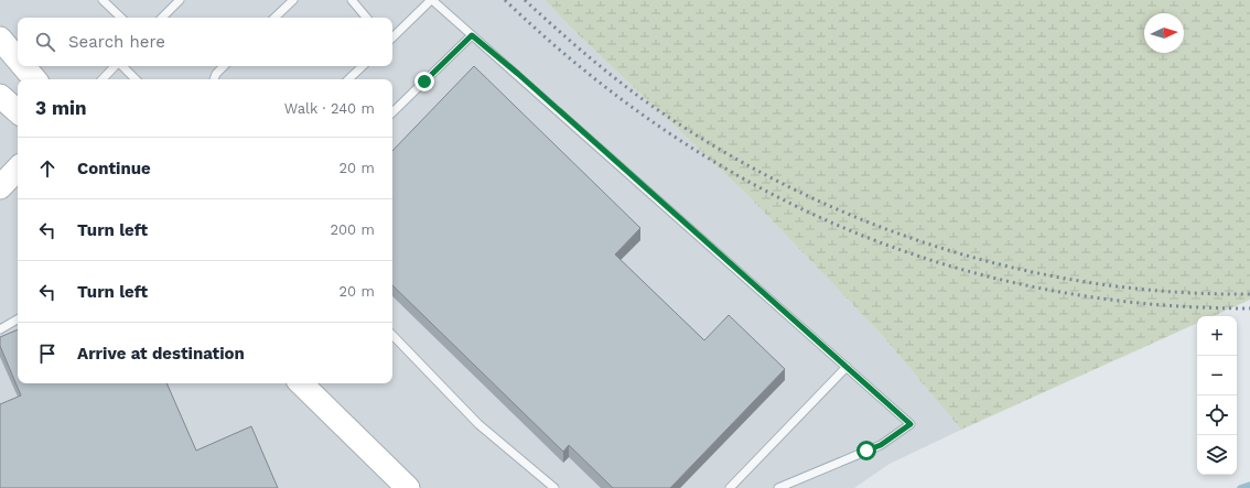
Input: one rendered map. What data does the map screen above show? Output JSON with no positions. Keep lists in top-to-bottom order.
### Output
{
  "north": "right",
  "page": {
    "search": "Search here",
    "heading": ["3 min", "Walk · 240 m"],
    "list": [
      ["Continue", "20 m"],
      ["Turn left", "200 m"],
      ["Turn left", "20 m"],
      "Arrive at destination"
    ],
    "map_buttons": ["+", "−"]
  }
}
